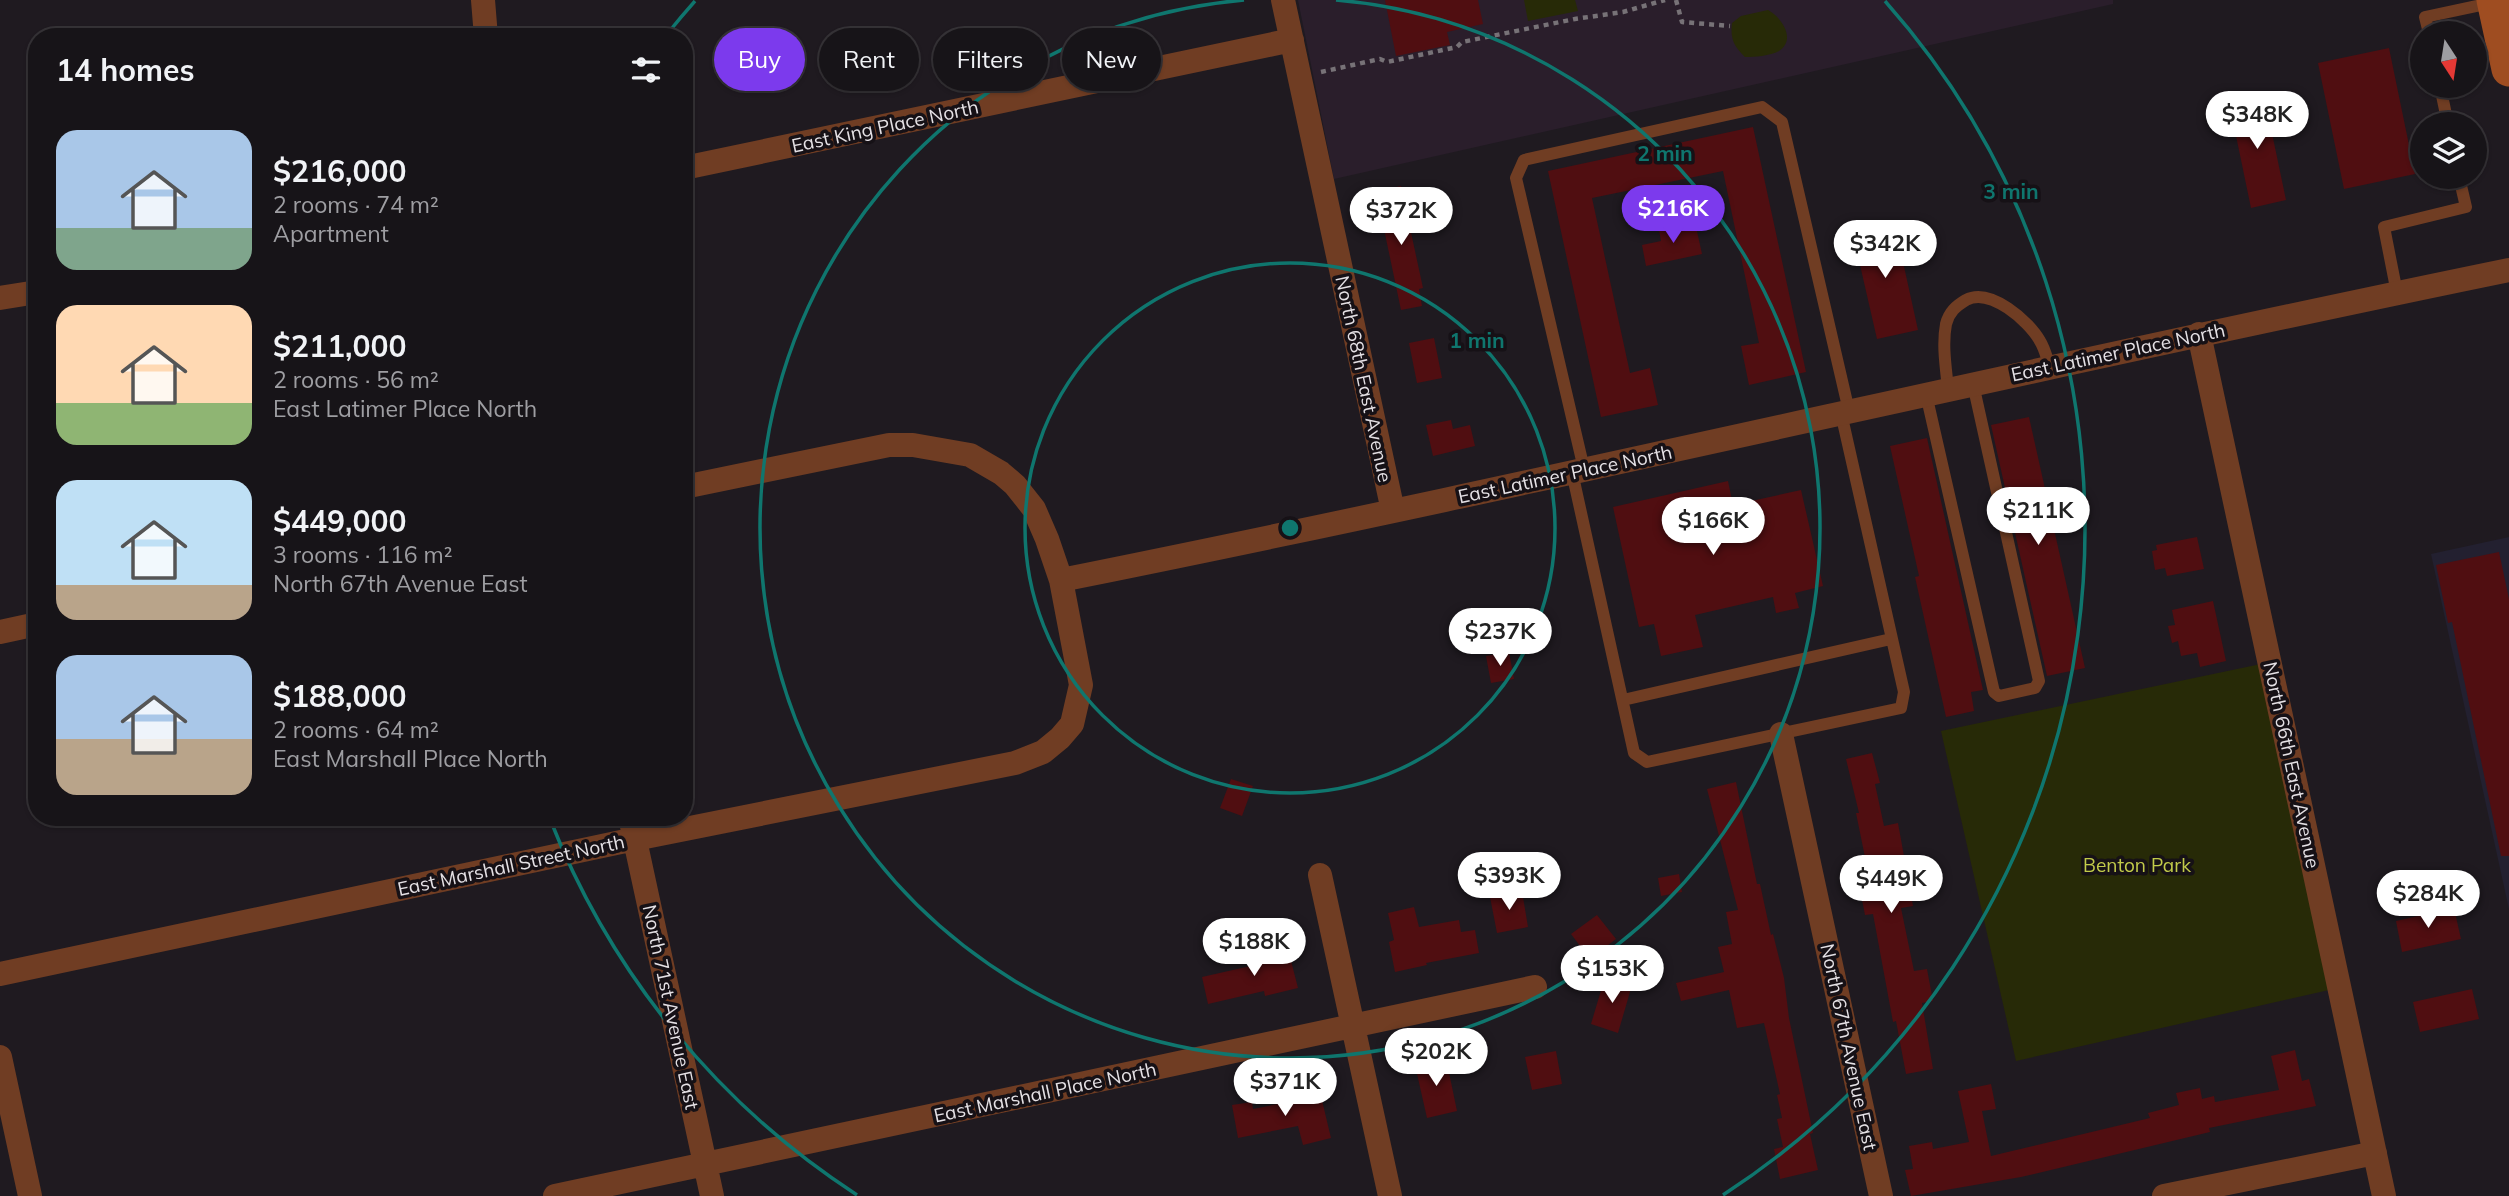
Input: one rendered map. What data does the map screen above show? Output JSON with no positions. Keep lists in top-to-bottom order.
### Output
{
  "streets": {
    "street": [
      "East King Place North",
      "East Latimer Place North",
      "North 68th East Avenue",
      "North 66th East Avenue",
      "East Marshall Street North",
      "North 71st Avenue East",
      "North 67th Avenue East",
      "East Marshall Place North"
    ]
  },
  "crossings": [
    ["East King Place North", "North 68th East Avenue"],
    ["East Latimer Place North", "North 68th East Avenue"],
    ["East Latimer Place North", "North 66th East Avenue"],
    ["East Latimer Place North", "East Marshall Street North"],
    ["East Marshall Street North", "North 71st Avenue East"],
    ["North 71st Avenue East", "East Marshall Place North"]
  ],
  "parks": ["Benton Park"],
  "north": "bottom",
  "page": {
    "chip": [
      "Buy",
      "Rent",
      "Filters",
      "New"
    ],
    "heading": "14 homes",
    "price": [
      "$348K",
      "$216K",
      "$372K",
      "$342K",
      "$211K",
      "$166K",
      "$237K",
      "$393K",
      "$449K",
      "$284K",
      "$188K",
      "$153K",
      "$202K",
      "$371K"
    ],
    "list": [
      {
        "name": "$216,000",
        "note": "2 rooms · 74 m² · Apartment"
      },
      {
        "name": "$211,000",
        "note": "2 rooms · 56 m² · East Latimer Place North"
      },
      {
        "name": "$449,000",
        "note": "3 rooms · 116 m² · North 67th Avenue East"
      },
      {
        "name": "$188,000",
        "note": "2 rooms · 64 m² · East Marshall Place North"
      }
    ]
  },
  "rings": ["2 min", "3 min", "1 min"]
}
